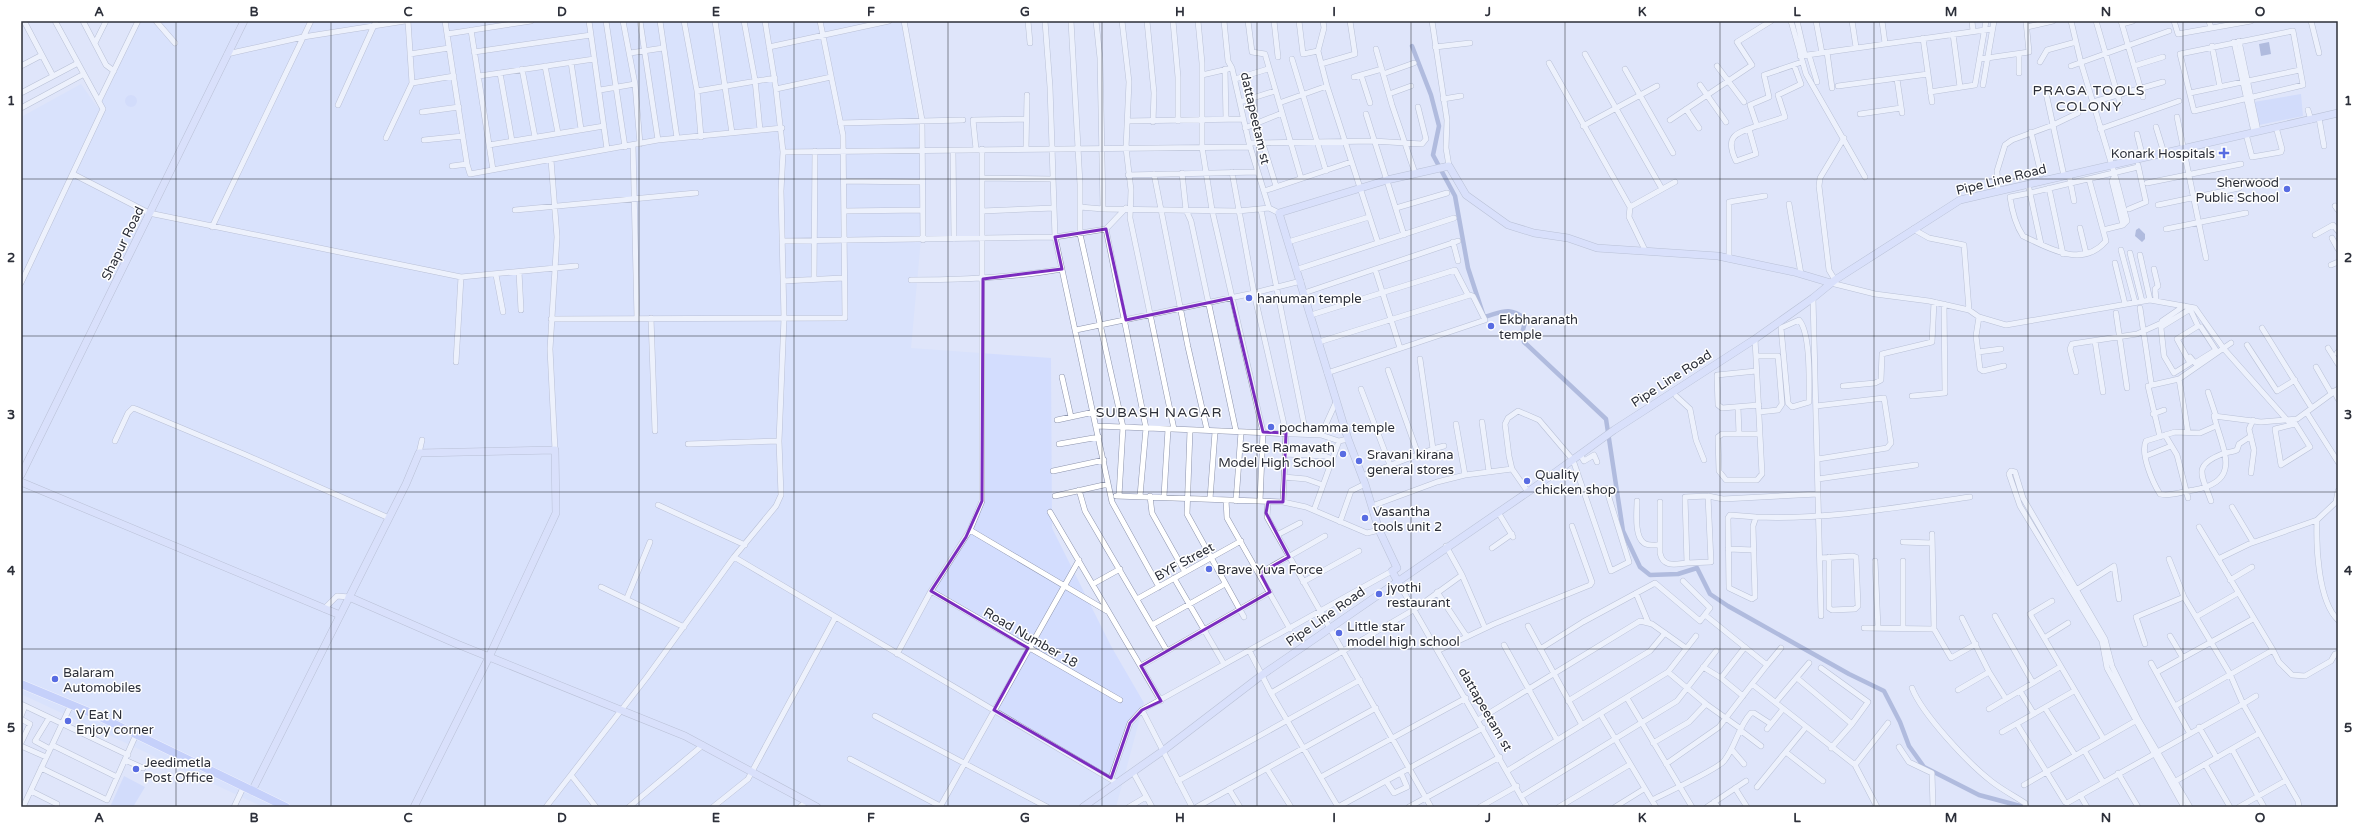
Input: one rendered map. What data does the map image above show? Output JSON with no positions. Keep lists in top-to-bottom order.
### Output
{
  "streets": {
    "street": [
      "dattapeetam st",
      "Pipe Line Road",
      "Shapur Road",
      "BYF Street",
      "Road Number 18"
    ]
  },
  "crossings": [
    ["dattapeetam st", "Pipe Line Road"]
  ],
  "districts": ["PRAGA TOOLS COLONY", "SUBASH NAGAR"],
  "places": {
    "health": ["Konark Hospitals"],
    "other": [
      "Sherwood Public School",
      "hanuman temple",
      "Ekbharanath temple",
      "pochamma temple",
      "Sree Ramavath Model High School",
      "Sravani kirana general stores",
      "Quality chicken shop",
      "Vasantha tools unit 2",
      "Brave Yuva Force",
      "jyothi restaurant",
      "Little star model high school",
      "Balaram Automobiles",
      "V Eat N Enjoy corner",
      "Jeedimetla Post Office"
    ]
  },
  "grid": {
    "columns": [
      "A",
      "B",
      "C",
      "D",
      "E",
      "F",
      "G",
      "H",
      "I",
      "J",
      "K",
      "L",
      "M",
      "N",
      "O"
    ],
    "rows": [
      "1",
      "2",
      "3",
      "4",
      "5"
    ]
  }
}
